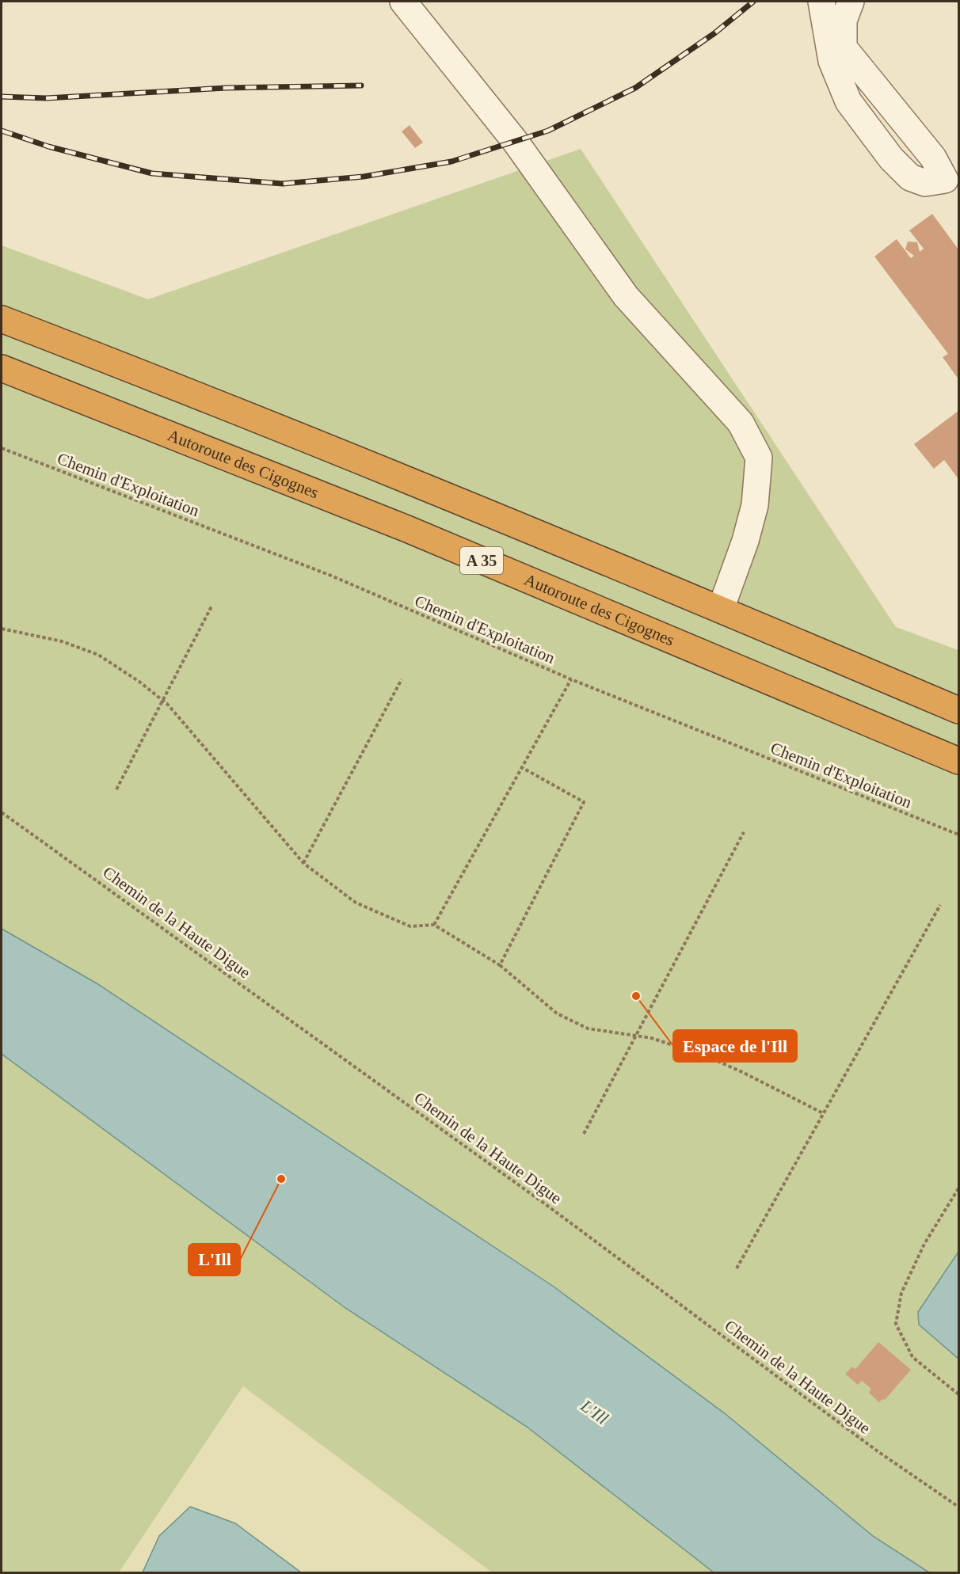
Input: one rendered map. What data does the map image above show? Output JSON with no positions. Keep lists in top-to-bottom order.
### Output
{
  "streets": {
    "highway": ["Autoroute des Cigognes", "A 35"],
    "path": ["Chemin d'Exploitation", "Chemin de la Haute Digue"]
  },
  "water": ["L'Ill"],
  "places": ["Espace de l'Ill", "L'Ill"]
}
